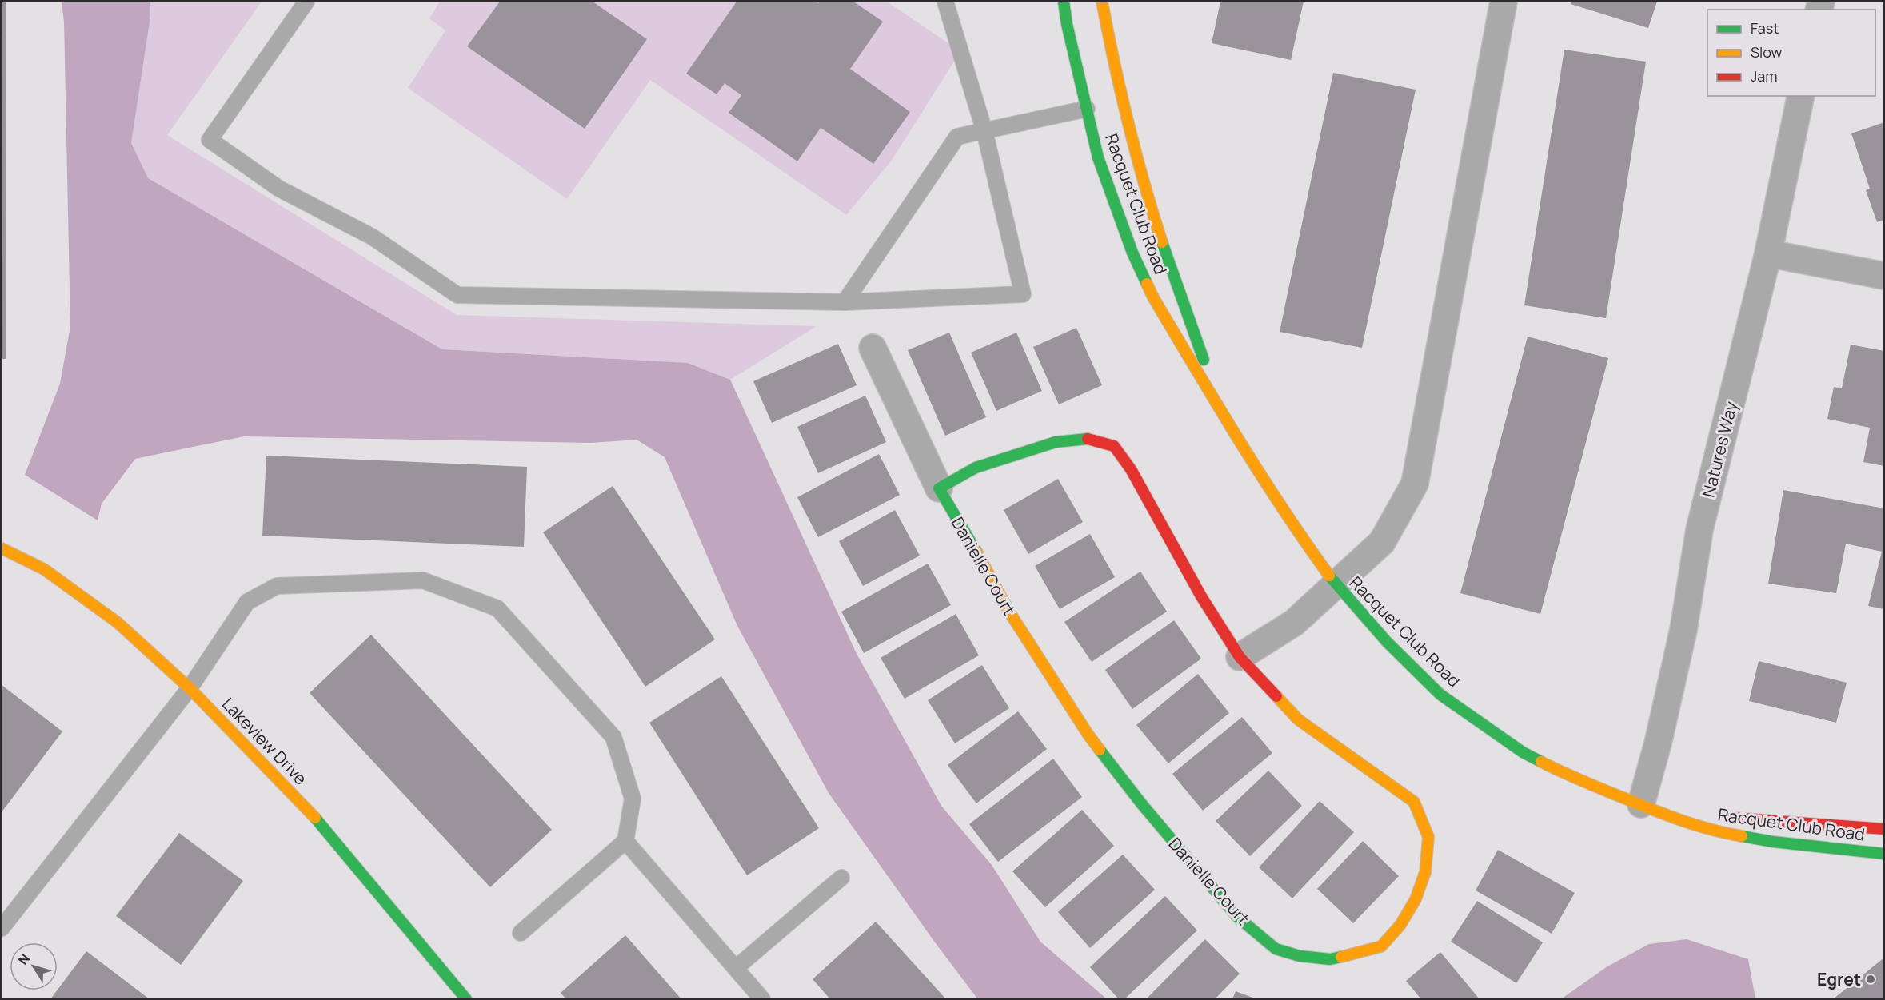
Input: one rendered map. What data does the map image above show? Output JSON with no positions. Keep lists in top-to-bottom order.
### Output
{
  "streets": {
    "street": [
      "Racquet Club Road",
      "Natures Way",
      "Danielle Court",
      "Lakeview Drive"
    ]
  },
  "crossings": [
    ["Racquet Club Road", "Natures Way"]
  ],
  "places": ["Egret"],
  "legend": ["Fast", "Slow", "Jam"],
  "north": "top left"
}
